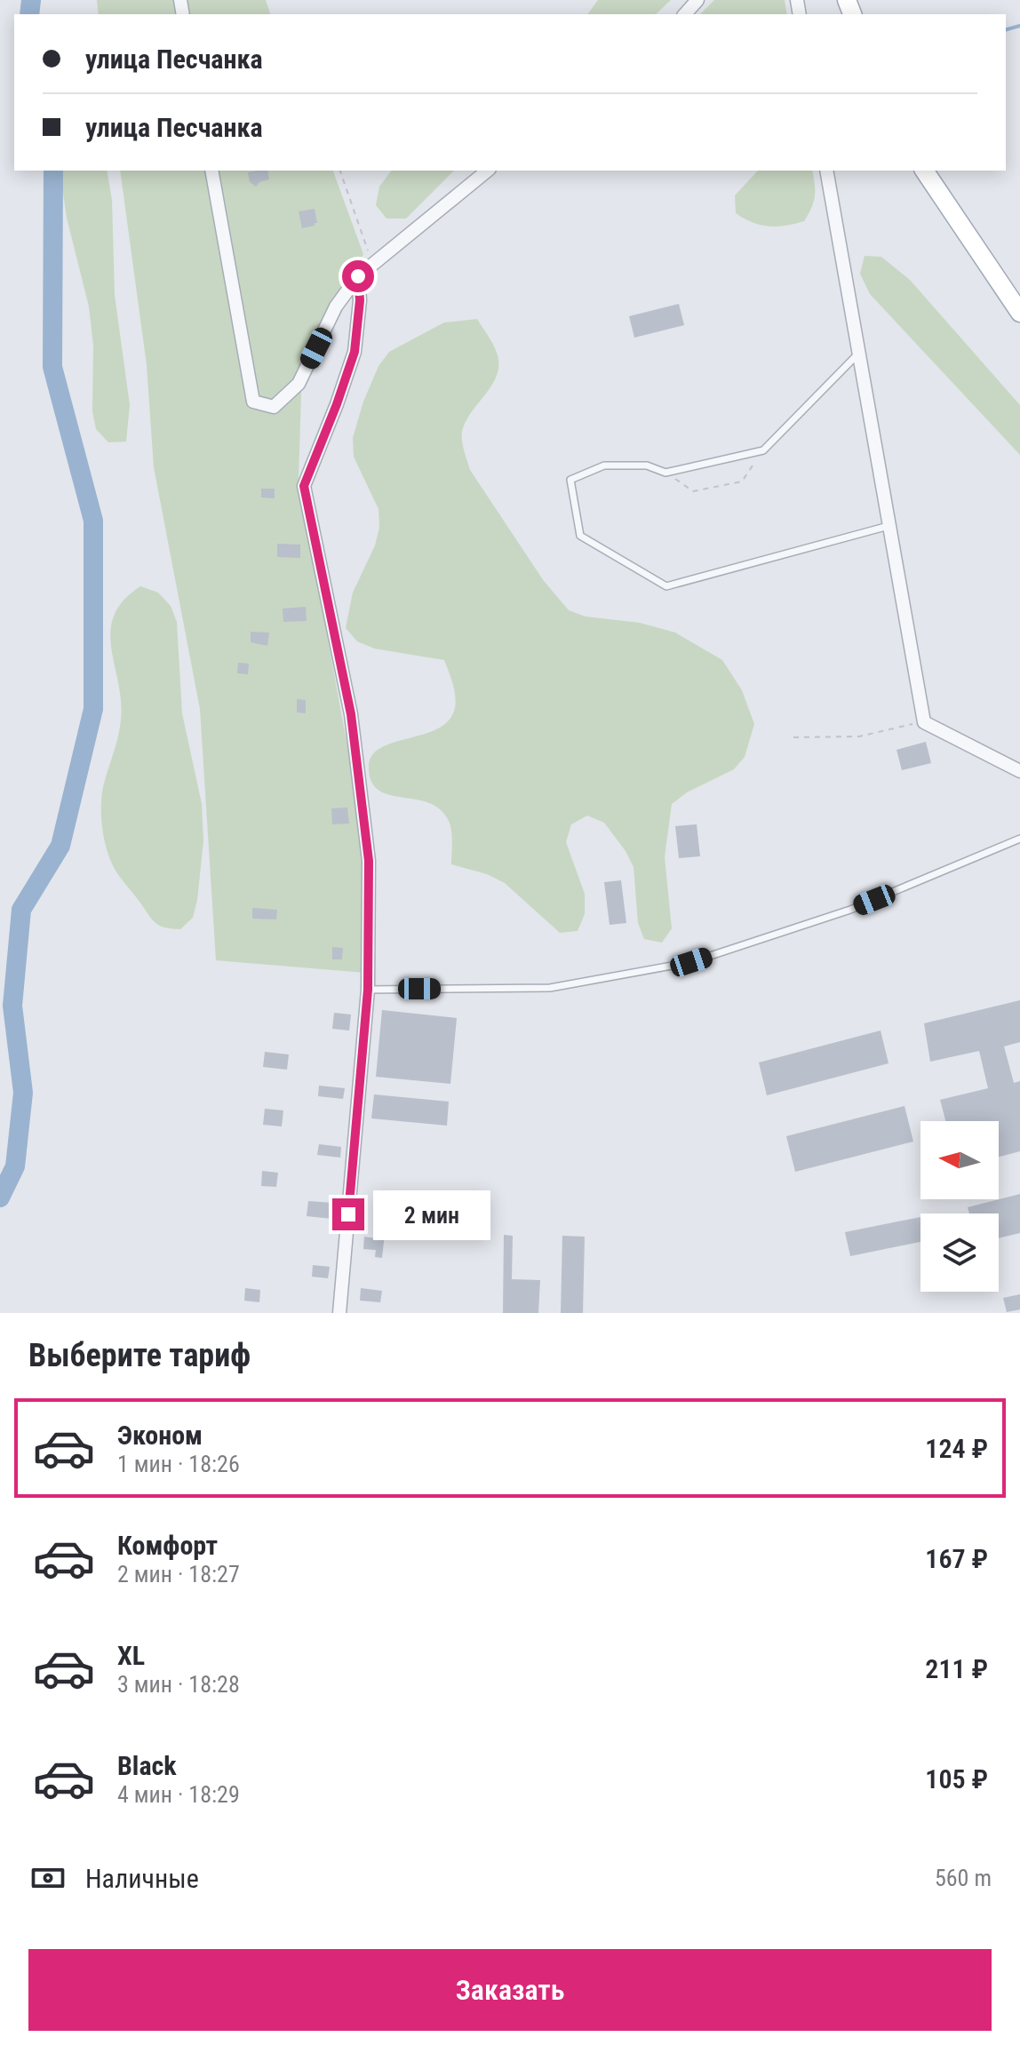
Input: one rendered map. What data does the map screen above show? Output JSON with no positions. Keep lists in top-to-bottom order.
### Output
{
  "north": "left",
  "page": {
    "banner": ["улица Песчанка", "улица Песчанка"],
    "bubble": "2 мин",
    "heading": "Выберите тариф",
    "list": [
      {
        "name": "Эконом",
        "note": "1 мин · 18:26",
        "value": "124 ₽"
      },
      {
        "name": "Комфорт",
        "note": "2 мин · 18:27",
        "value": "167 ₽"
      },
      {
        "name": "XL",
        "note": "3 мин · 18:28",
        "value": "211 ₽"
      },
      {
        "name": "Black",
        "note": "4 мин · 18:29",
        "value": "105 ₽"
      }
    ],
    "pay": ["Наличные", "560 m"],
    "buttons": "Заказать"
  }
}
